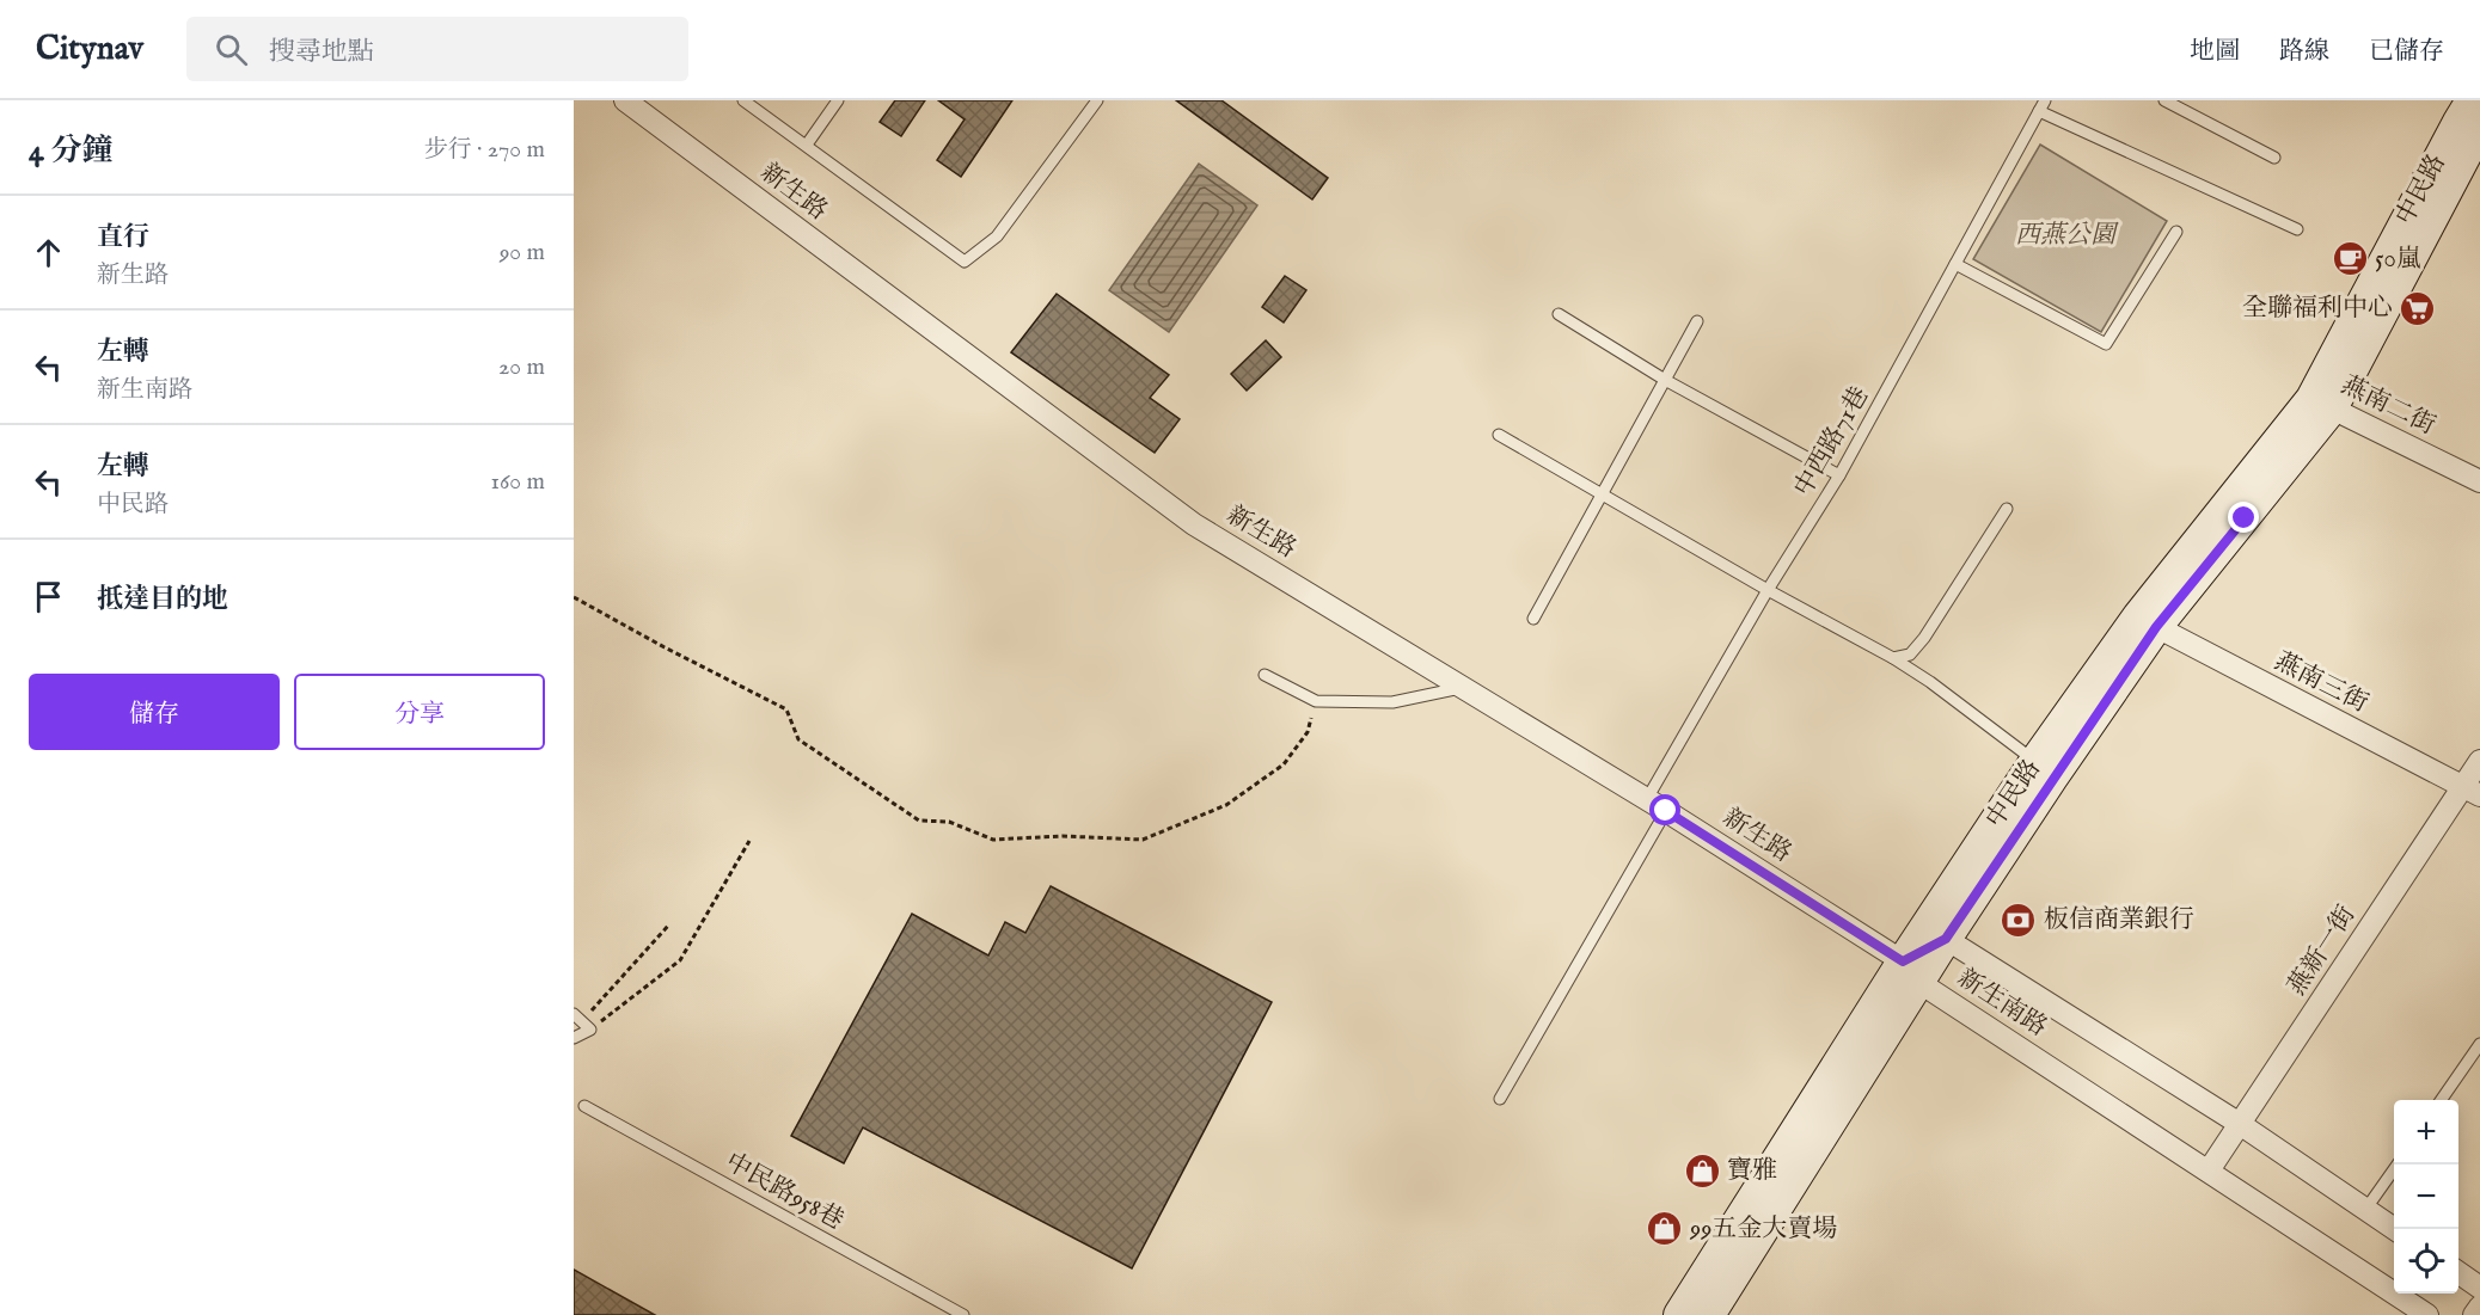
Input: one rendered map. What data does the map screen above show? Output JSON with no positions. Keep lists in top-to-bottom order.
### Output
{
  "streets": {
    "main road": ["中民路"],
    "street": [
      "新生路",
      "燕南二街",
      "燕南三街",
      "燕新一街",
      "新生南路"
    ],
    "lane": ["中西路71巷", "中民路958巷"]
  },
  "crossings": [
    ["中民路", "新生路"],
    ["中民路", "燕南二街"],
    ["中民路", "燕南三街"],
    ["中民路", "新生南路"],
    ["新生路", "中西路71巷"],
    ["新生路", "新生南路"],
    ["燕南三街", "燕新一街"],
    ["燕新一街", "新生南路"]
  ],
  "parks": ["西燕公園"],
  "places": {
    "cafe": ["50嵐"],
    "supermarket": ["全聯福利中心"],
    "bank": ["板信商業銀行"],
    "shop": ["寶雅", "99五金大賣場"]
  },
  "page": {
    "header": "Citynav",
    "search": "搜尋地點",
    "nav": ["地圖", "路線", "已儲存"],
    "heading": ["4 分鐘", "步行 · 270 m"],
    "list": [
      ["直行", "新生路", "90 m"],
      ["左轉", "新生南路", "20 m"],
      ["左轉", "中民路", "160 m"],
      "抵達目的地"
    ],
    "buttons": ["儲存", "分享"],
    "map_buttons": ["+", "−"]
  }
}
